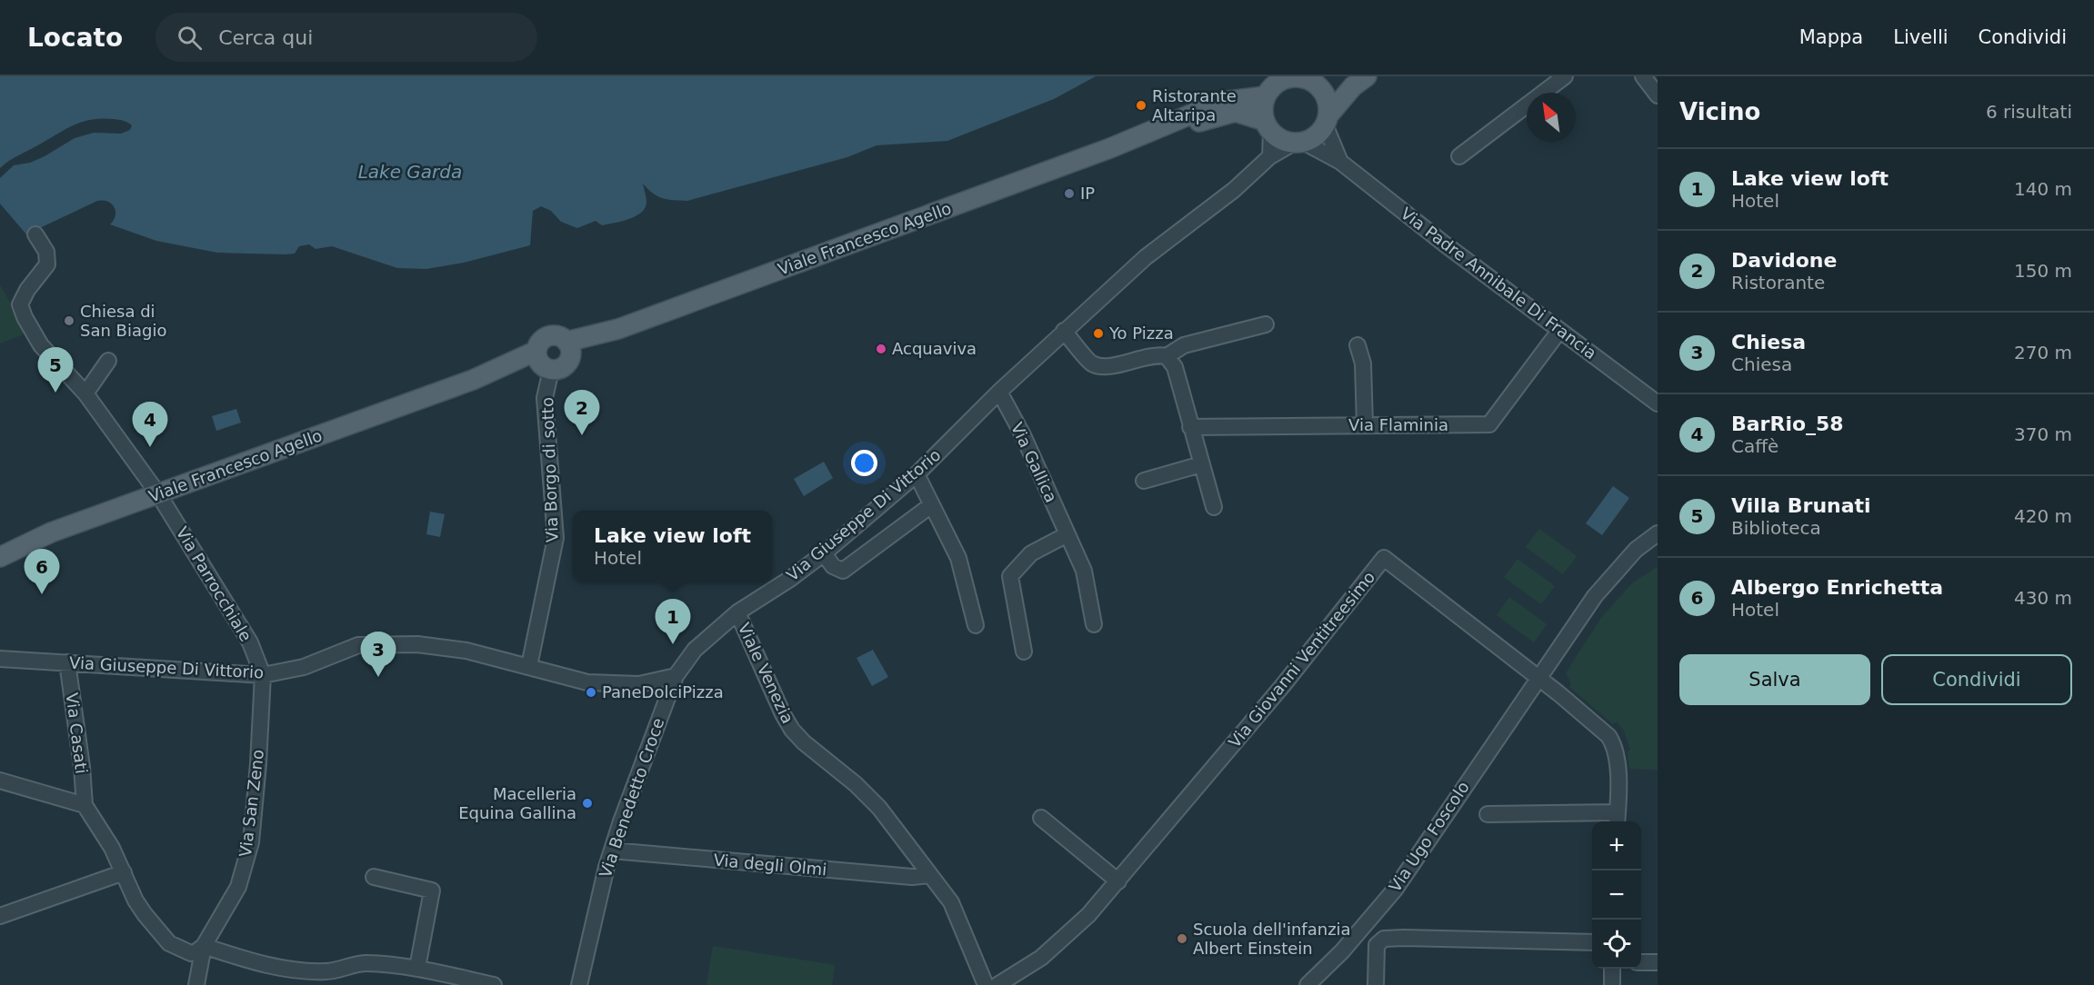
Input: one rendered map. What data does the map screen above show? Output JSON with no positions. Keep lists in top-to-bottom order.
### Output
{
  "streets": {
    "main road": ["Viale Francesco Agello"],
    "street": [
      "Via Padre Annibale Di Francia",
      "Via Flaminia",
      "Via Gallica",
      "Via Borgo di sotto",
      "Via Giuseppe Di Vittorio",
      "Via Parrocchiale",
      "Via Giovanni Ventitreesimo",
      "Viale Venezia",
      "Via Casati",
      "Via Benedetto Croce",
      "Via San Zeno",
      "Via Ugo Foscolo",
      "Via degli Olmi"
    ]
  },
  "crossings": [
    ["Viale Francesco Agello", "Via Padre Annibale Di Francia"],
    ["Viale Francesco Agello", "Via Borgo di sotto"],
    ["Viale Francesco Agello", "Via Giuseppe Di Vittorio"],
    ["Viale Francesco Agello", "Via Parrocchiale"],
    ["Via Padre Annibale Di Francia", "Via Flaminia"],
    ["Via Padre Annibale Di Francia", "Via Giuseppe Di Vittorio"],
    ["Via Gallica", "Via Giuseppe Di Vittorio"],
    ["Via Borgo di sotto", "Via Giuseppe Di Vittorio"],
    ["Via Giuseppe Di Vittorio", "Via Parrocchiale"],
    ["Via Giuseppe Di Vittorio", "Viale Venezia"],
    ["Via Giuseppe Di Vittorio", "Via Casati"],
    ["Via Giuseppe Di Vittorio", "Via Benedetto Croce"],
    ["Via Giuseppe Di Vittorio", "Via San Zeno"],
    ["Via Parrocchiale", "Via San Zeno"],
    ["Via Giovanni Ventitreesimo", "Via Ugo Foscolo"],
    ["Viale Venezia", "Via degli Olmi"],
    ["Via Benedetto Croce", "Via degli Olmi"]
  ],
  "water": ["Lake Garda"],
  "places": [
    "Ristorante Altaripa",
    "IP",
    "Chiesa di San Biagio",
    "Yo Pizza",
    "Acquaviva",
    "PaneDolciPizza",
    "Macelleria Equina Gallina",
    "Scuola dell'infanzia Albert Einstein"
  ],
  "north": "top left",
  "page": {
    "header": "Locato",
    "search": "Cerca qui",
    "nav": ["Mappa", "Livelli", "Condividi"],
    "heading": ["Vicino", "6 risultati"],
    "list": [
      {
        "mark": "1",
        "name": "Lake view loft",
        "note": "Hotel",
        "value": "140 m"
      },
      {
        "mark": "2",
        "name": "Davidone",
        "note": "Ristorante",
        "value": "150 m"
      },
      {
        "mark": "3",
        "name": "Chiesa",
        "note": "Chiesa",
        "value": "270 m"
      },
      {
        "mark": "4",
        "name": "BarRio_58",
        "note": "Caffè",
        "value": "370 m"
      },
      {
        "mark": "5",
        "name": "Villa Brunati",
        "note": "Biblioteca",
        "value": "420 m"
      },
      {
        "mark": "6",
        "name": "Albergo Enrichetta",
        "note": "Hotel",
        "value": "430 m"
      }
    ],
    "pins": [
      "5",
      "2",
      "4",
      "6",
      "1",
      "3"
    ],
    "popup": ["Lake view loft", "Hotel"],
    "buttons": ["Salva", "Condividi"],
    "map_buttons": ["+", "−"]
  }
}
